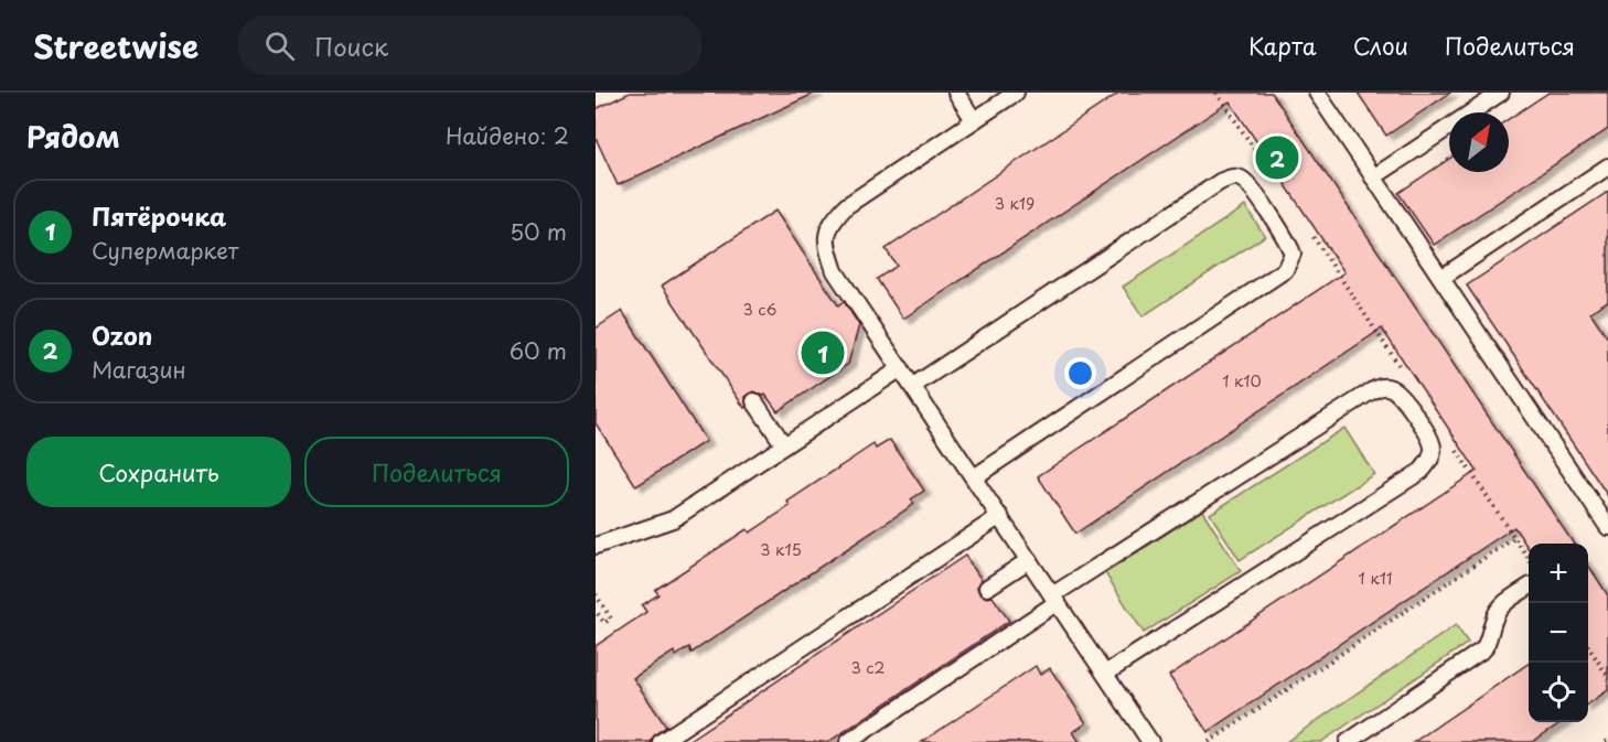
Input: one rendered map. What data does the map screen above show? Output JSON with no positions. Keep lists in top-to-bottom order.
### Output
{
  "house_numbers": [
    "3 к19",
    "3 с6",
    "1 к10",
    "3 к15",
    "1 к11",
    "3 с2"
  ],
  "north": "top right",
  "page": {
    "header": "Streetwise",
    "search": "Поиск",
    "nav": ["Карта", "Слои", "Поделиться"],
    "heading": ["Рядом", "Найдено: 2"],
    "pins": ["2", "1"],
    "list": [
      {
        "mark": "1",
        "name": "Пятёрочка",
        "note": "Супермаркет",
        "value": "50 m"
      },
      {
        "mark": "2",
        "name": "Ozon",
        "note": "Магазин",
        "value": "60 m"
      }
    ],
    "buttons": ["Сохранить", "Поделиться"],
    "map_buttons": ["+", "−"]
  }
}
